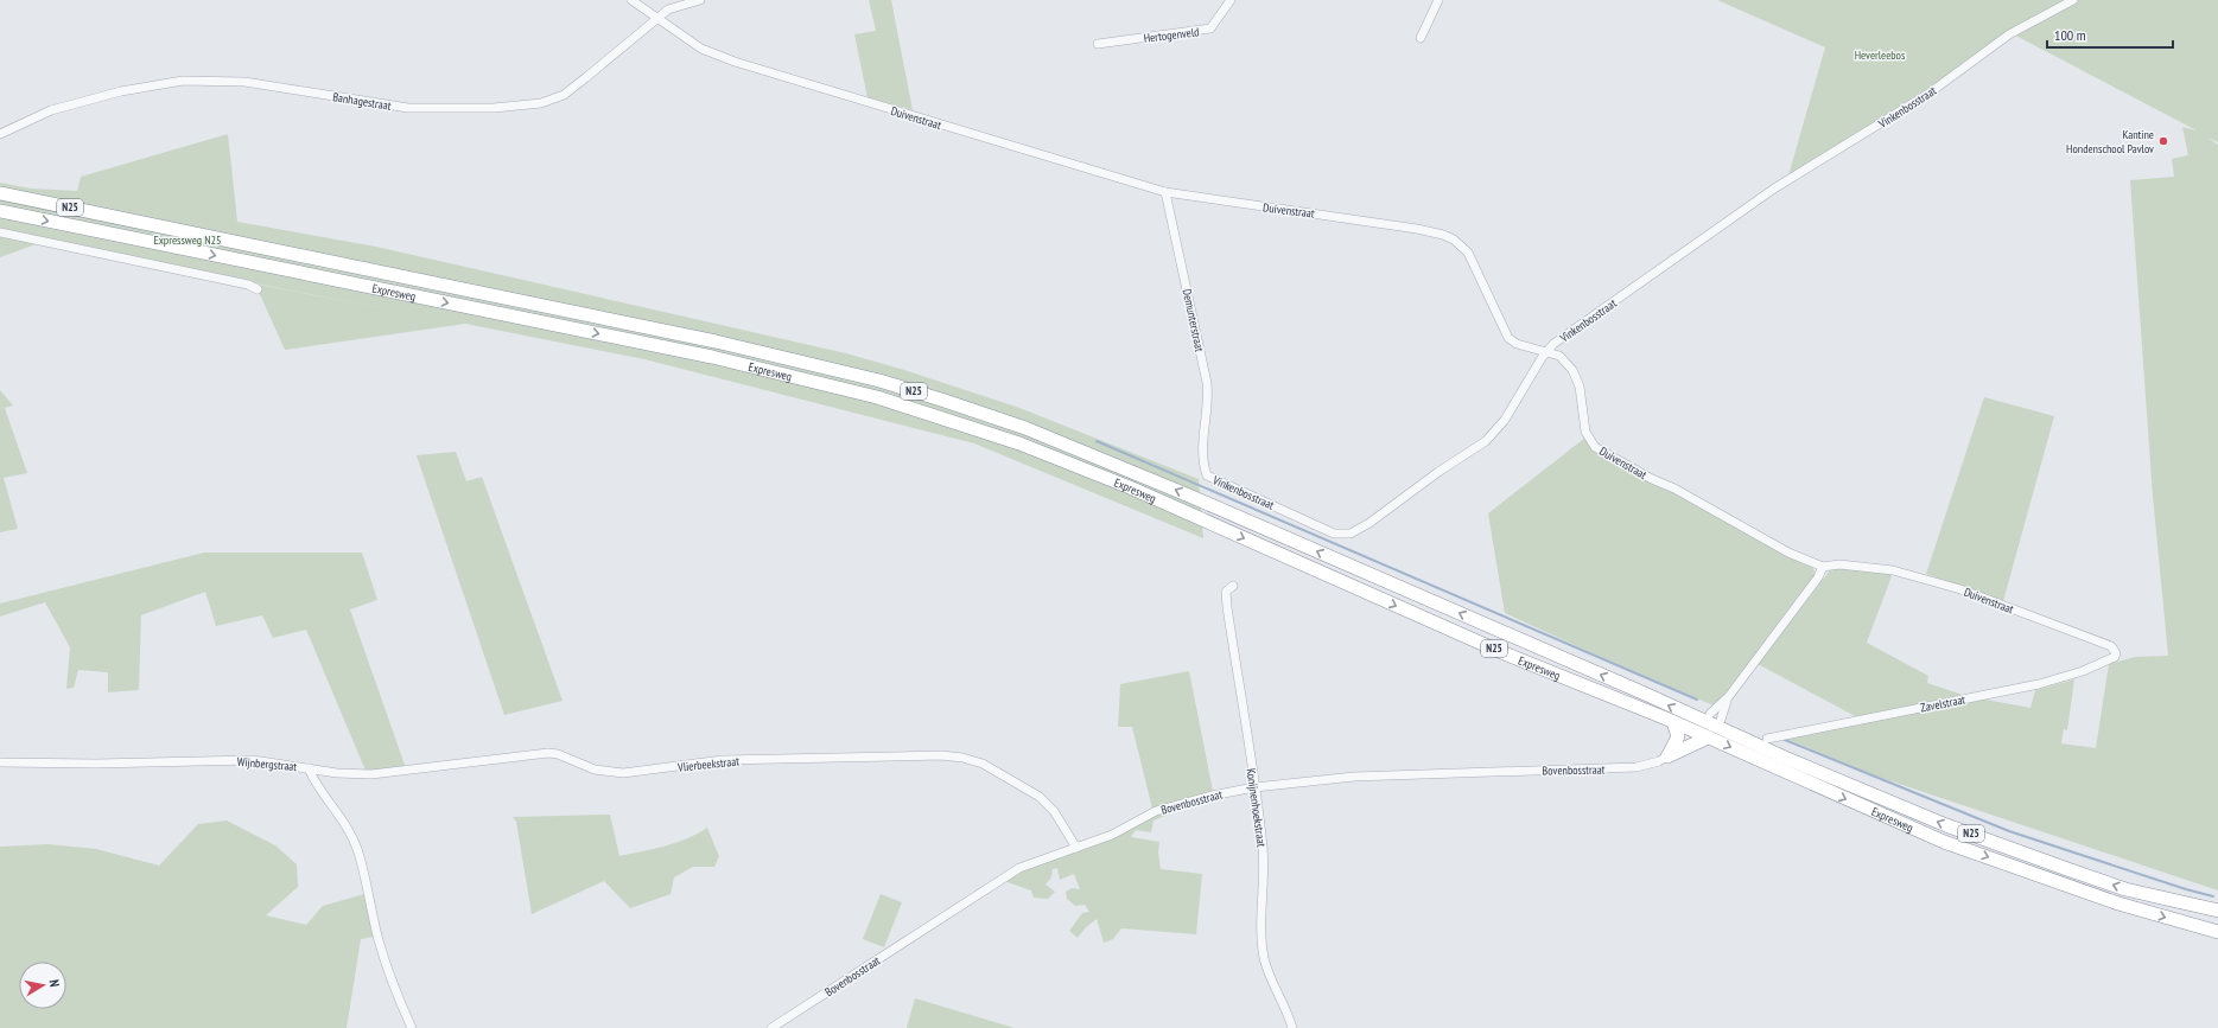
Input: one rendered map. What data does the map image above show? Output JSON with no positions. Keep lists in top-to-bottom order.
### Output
{
  "streets": {
    "highway": ["N25", "Expresweg"],
    "street": [
      "Hertogenveld",
      "Banhagestraat",
      "Vinkenbosstraat",
      "Duivenstraat",
      "Demunterstraat",
      "Zavelstraat",
      "Wijnbergstraat",
      "Vlierbeekstraat",
      "Bovenbosstraat",
      "Konijnenhoekstraat"
    ]
  },
  "crossings": [
    ["Banhagestraat", "Duivenstraat"],
    ["Vinkenbosstraat", "Duivenstraat"],
    ["Vinkenbosstraat", "Demunterstraat"],
    ["Duivenstraat", "Demunterstraat"],
    ["Duivenstraat", "Zavelstraat"],
    ["Wijnbergstraat", "Vlierbeekstraat"],
    ["Vlierbeekstraat", "Bovenbosstraat"],
    ["Bovenbosstraat", "Konijnenhoekstraat"]
  ],
  "parks": ["Heverleebos", "Expressweg N25"],
  "places": ["Kantine Hondenschool Pavlov"],
  "scale_bar": "100 m",
  "north": "right"
}
